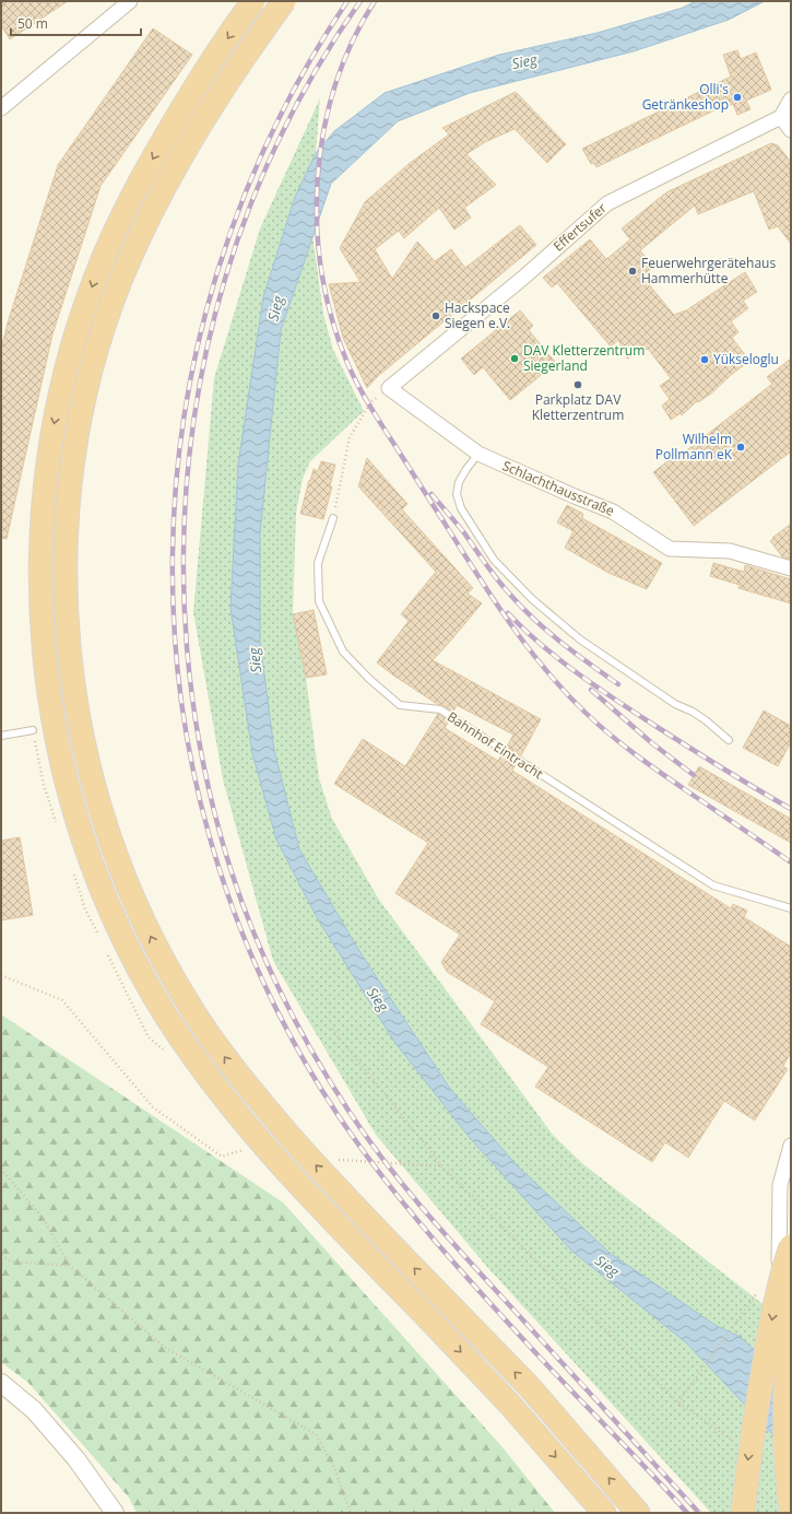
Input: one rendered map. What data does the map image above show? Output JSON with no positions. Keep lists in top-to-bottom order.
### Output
{
  "streets": {
    "street": ["Effertsufer", "Schlachthausstraße"],
    "lane": ["Bahnhof Eintracht"]
  },
  "crossings": [
    ["Effertsufer", "Schlachthausstraße"]
  ],
  "water": ["Sieg"],
  "places": [
    "Olli's Getränkeshop",
    "Feuerwehrgerätehaus Hammerhütte",
    "Hackspace Siegen e.V.",
    "DAV Kletterzentrum Siegerland",
    "Yükseloglu",
    "Parkplatz DAV Kletterzentrum",
    "Wilhelm Pollmann eK"
  ],
  "scale_bar": "50 m"
}
